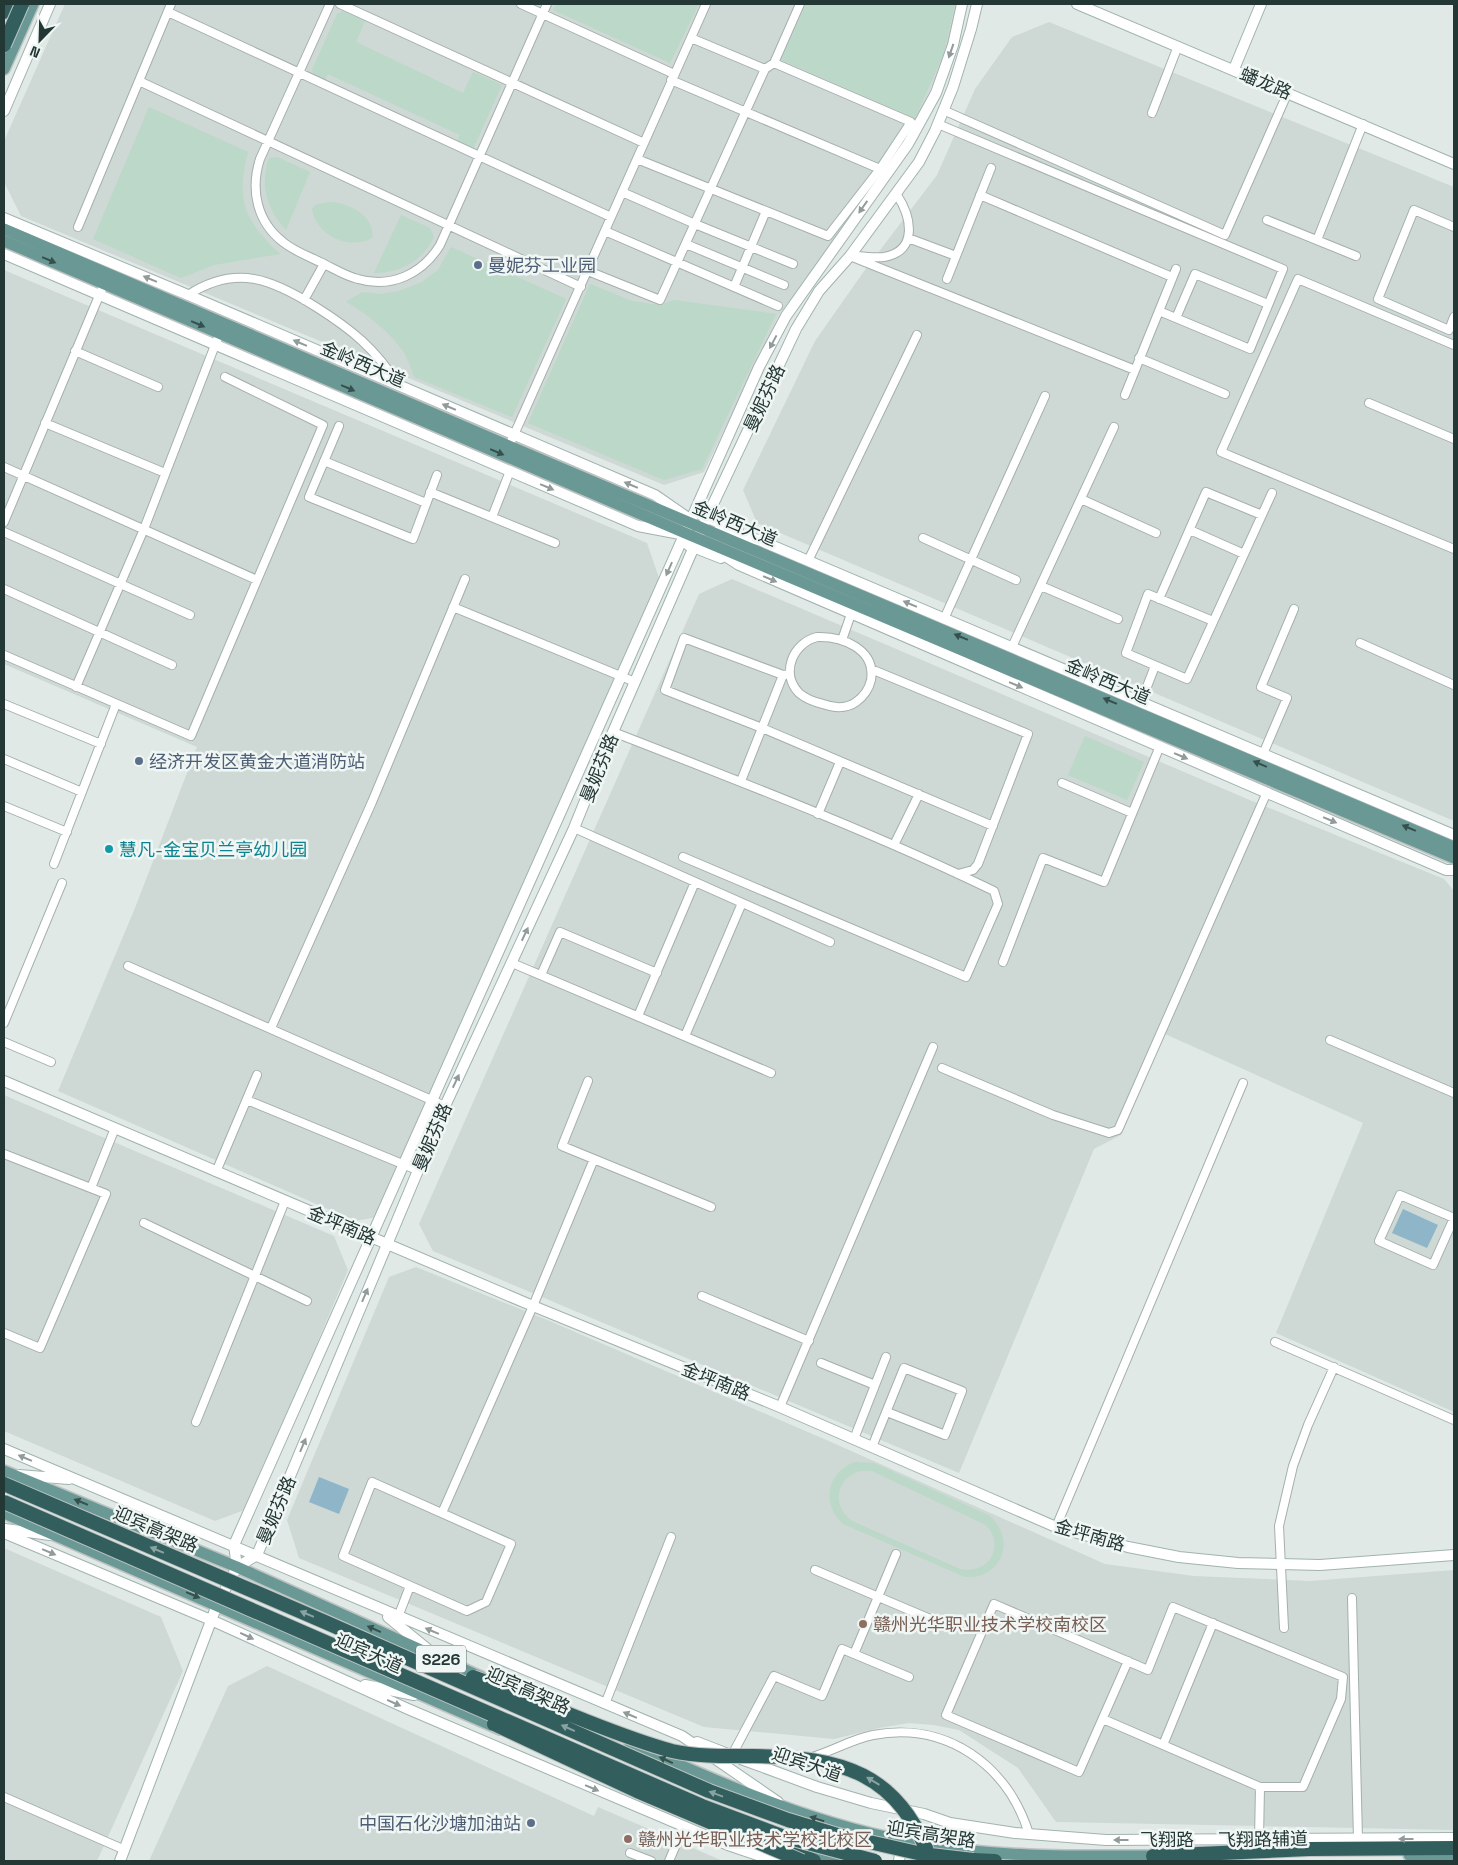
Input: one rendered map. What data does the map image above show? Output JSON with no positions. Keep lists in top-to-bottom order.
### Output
{
  "streets": {
    "highway": ["迎宾高架路"],
    "main road": [
      "金岭西大道",
      "迎宾大道",
      "S226",
      "飞翔路"
    ],
    "street": [
      "蟠龙路",
      "曼妮芬路",
      "金坪南路",
      "飞翔路辅道"
    ]
  },
  "crossings": [
    ["金岭西大道", "曼妮芬路"],
    ["曼妮芬路", "金坪南路"],
    ["曼妮芬路", "迎宾大道"],
    ["迎宾高架路", "迎宾大道"],
    ["迎宾大道", "飞翔路"],
    ["迎宾大道", "飞翔路辅道"]
  ],
  "one_way": ["飞翔路辅道"],
  "places": [
    "曼妮芬工业园",
    "经济开发区黄金大道消防站",
    "慧凡-金宝贝兰亭幼儿园",
    "赣州光华职业技术学校南校区",
    "中国石化沙塘加油站",
    "赣州光华职业技术学校北校区"
  ],
  "north": "bottom left"
}
